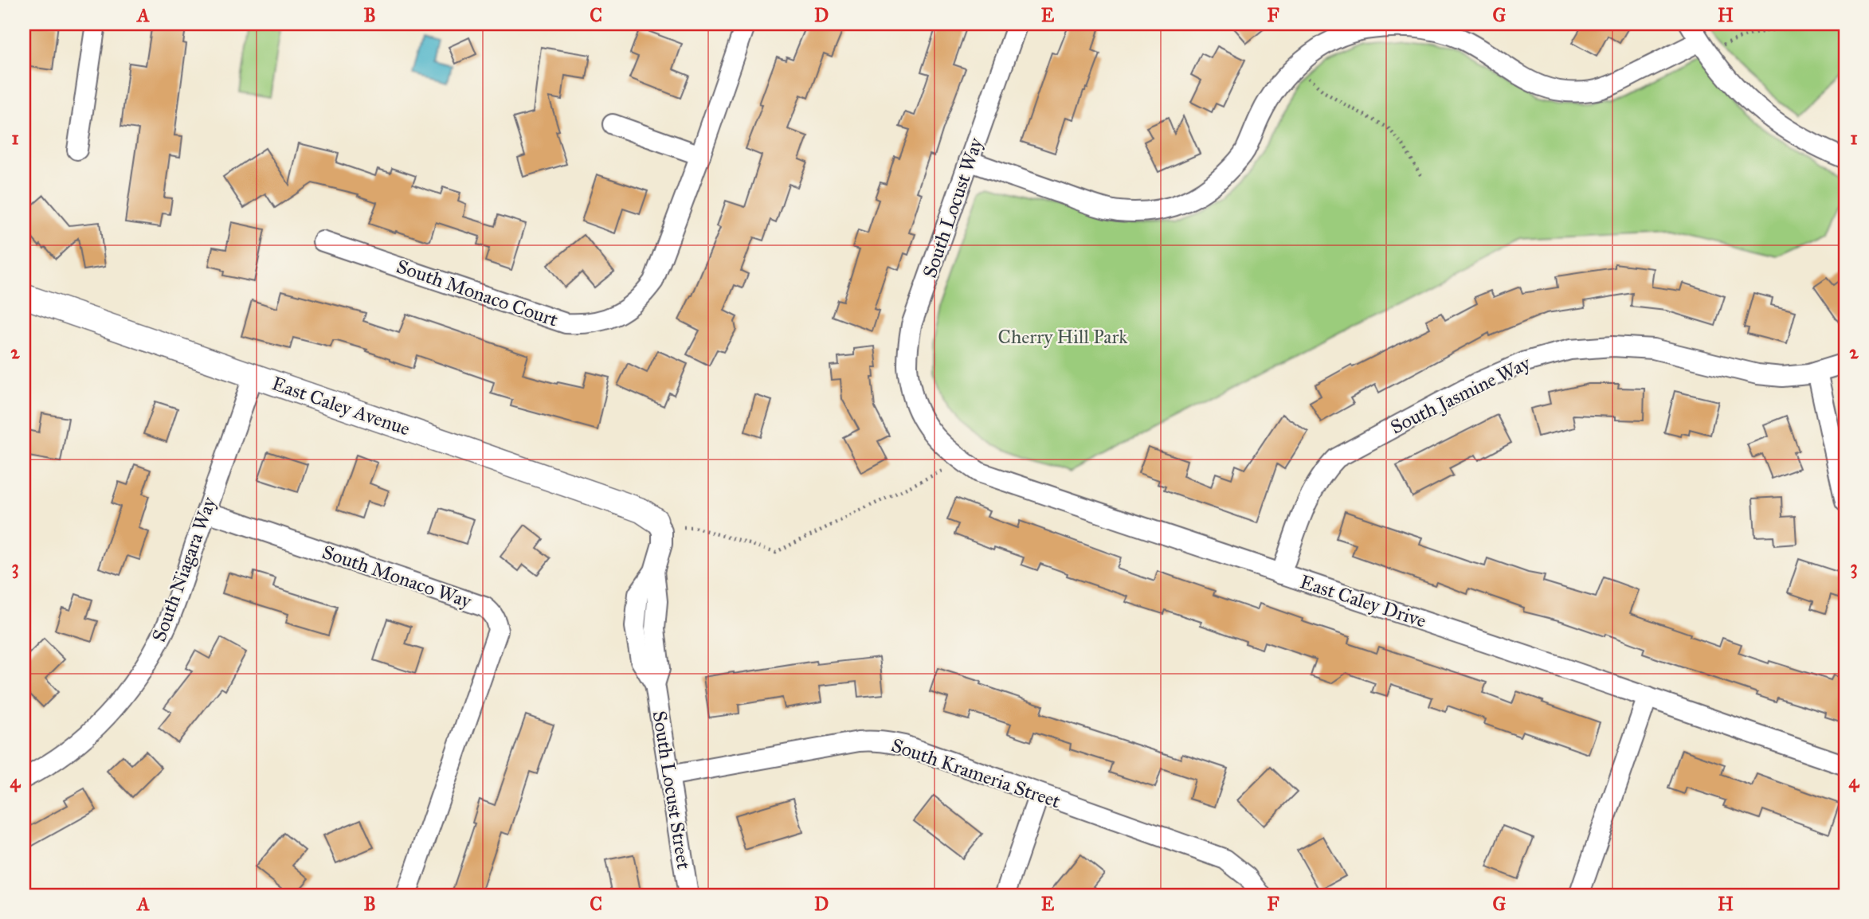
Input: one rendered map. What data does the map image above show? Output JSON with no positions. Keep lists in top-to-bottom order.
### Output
{
  "streets": {
    "street": [
      "South Locust Way",
      "South Monaco Court",
      "South Jasmine Way",
      "East Caley Avenue",
      "South Niagara Way",
      "South Monaco Way",
      "East Caley Drive",
      "South Krameria Street",
      "South Locust Street"
    ]
  },
  "crossings": [
    ["South Locust Way", "East Caley Drive"],
    ["South Jasmine Way", "East Caley Drive"],
    ["East Caley Avenue", "South Niagara Way"],
    ["East Caley Avenue", "South Locust Street"],
    ["South Niagara Way", "South Monaco Way"],
    ["South Krameria Street", "South Locust Street"]
  ],
  "parks": ["Cherry Hill Park"],
  "grid": {
    "columns": [
      "A",
      "B",
      "C",
      "D",
      "E",
      "F",
      "G",
      "H"
    ],
    "rows": [
      "1",
      "2",
      "3",
      "4"
    ]
  }
}
